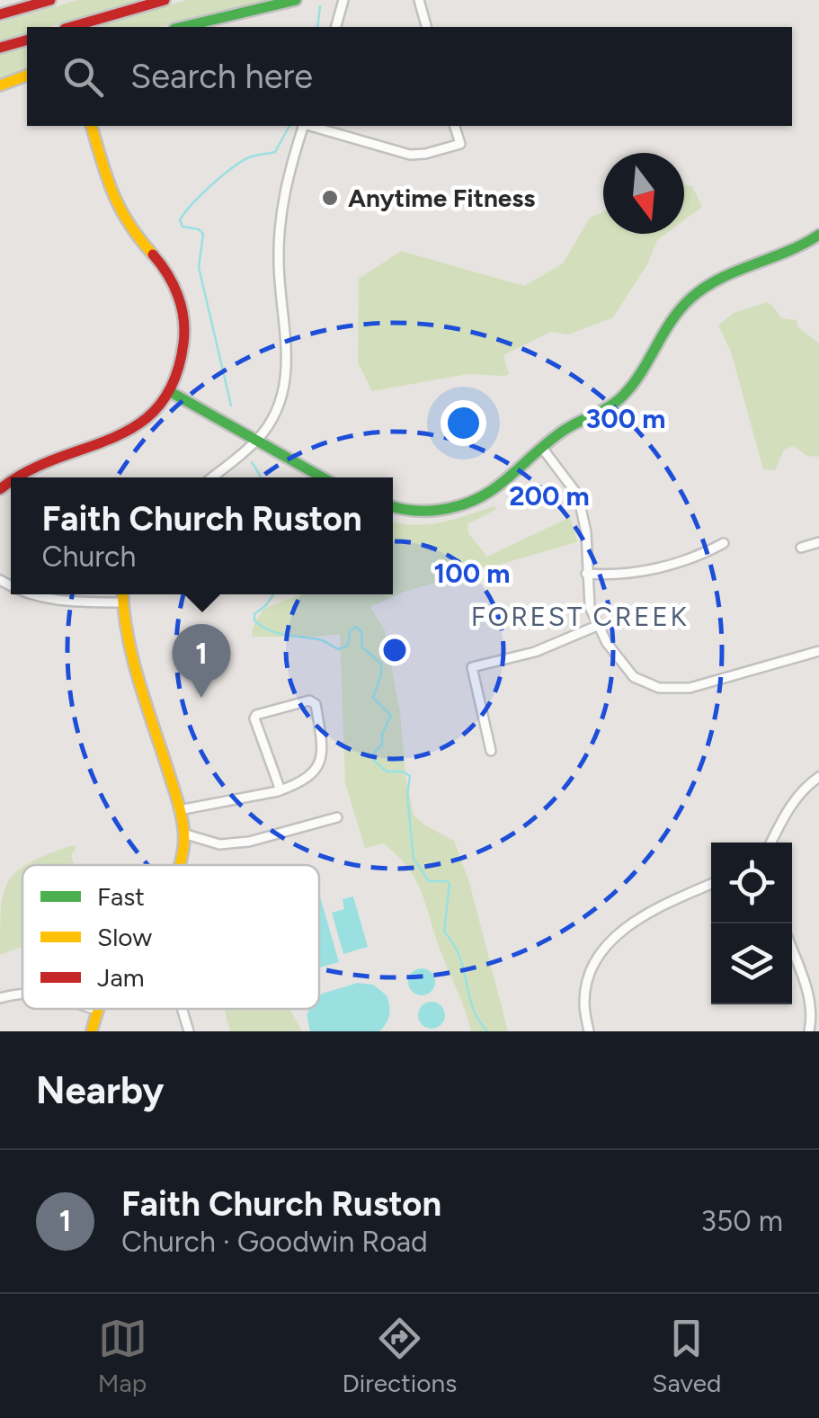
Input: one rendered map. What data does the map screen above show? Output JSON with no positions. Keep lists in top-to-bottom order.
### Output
{
  "districts": ["FOREST CREEK"],
  "places": ["Anytime Fitness"],
  "legend": ["Fast", "Slow", "Jam"],
  "north": "bottom",
  "page": {
    "search": "Search here",
    "popup": ["Faith Church Ruston", "Church"],
    "pins": "1",
    "heading": "Nearby",
    "list": [
      {
        "mark": "1",
        "name": "Faith Church Ruston",
        "note": "Church · Goodwin Road",
        "value": "350 m"
      }
    ],
    "nav": ["Map", "Directions", "Saved"]
  },
  "rings": ["300 m", "200 m", "100 m"]
}
